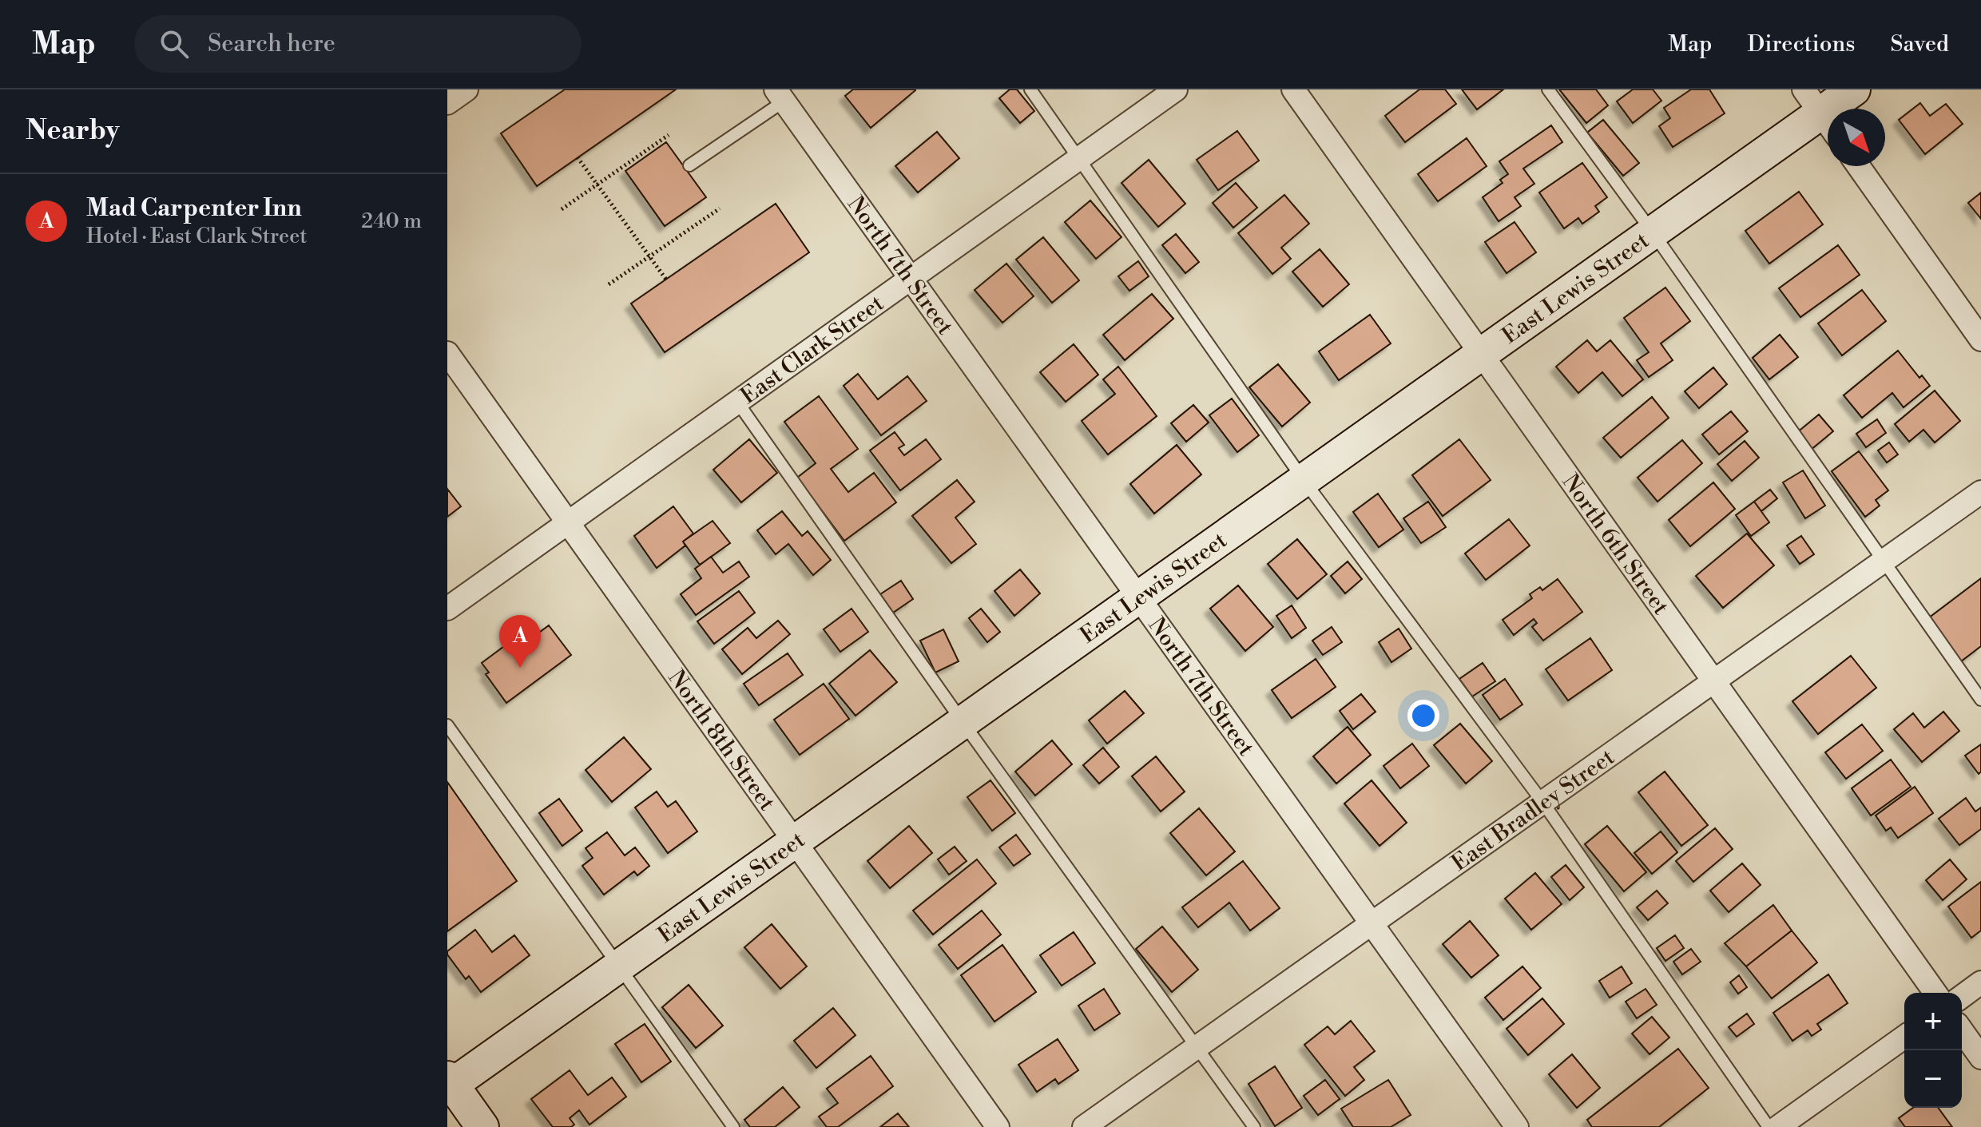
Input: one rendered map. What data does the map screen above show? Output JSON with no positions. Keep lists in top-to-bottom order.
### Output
{
  "streets": {
    "street": [
      "North 7th Street",
      "East Lewis Street",
      "East Clark Street",
      "North 6th Street",
      "North 8th Street",
      "East Bradley Street"
    ]
  },
  "crossings": [
    ["North 7th Street", "East Lewis Street"],
    ["North 7th Street", "East Clark Street"],
    ["North 7th Street", "East Bradley Street"],
    ["East Lewis Street", "North 6th Street"],
    ["East Lewis Street", "North 8th Street"],
    ["East Clark Street", "North 8th Street"],
    ["North 6th Street", "East Bradley Street"]
  ],
  "north": "bottom right",
  "page": {
    "header": "Map",
    "search": "Search here",
    "nav": ["Map", "Directions", "Saved"],
    "heading": "Nearby",
    "list": [
      {
        "mark": "A",
        "name": "Mad Carpenter Inn",
        "note": "Hotel · East Clark Street",
        "value": "240 m"
      }
    ],
    "pins": "A",
    "map_buttons": ["+", "−"]
  }
}
